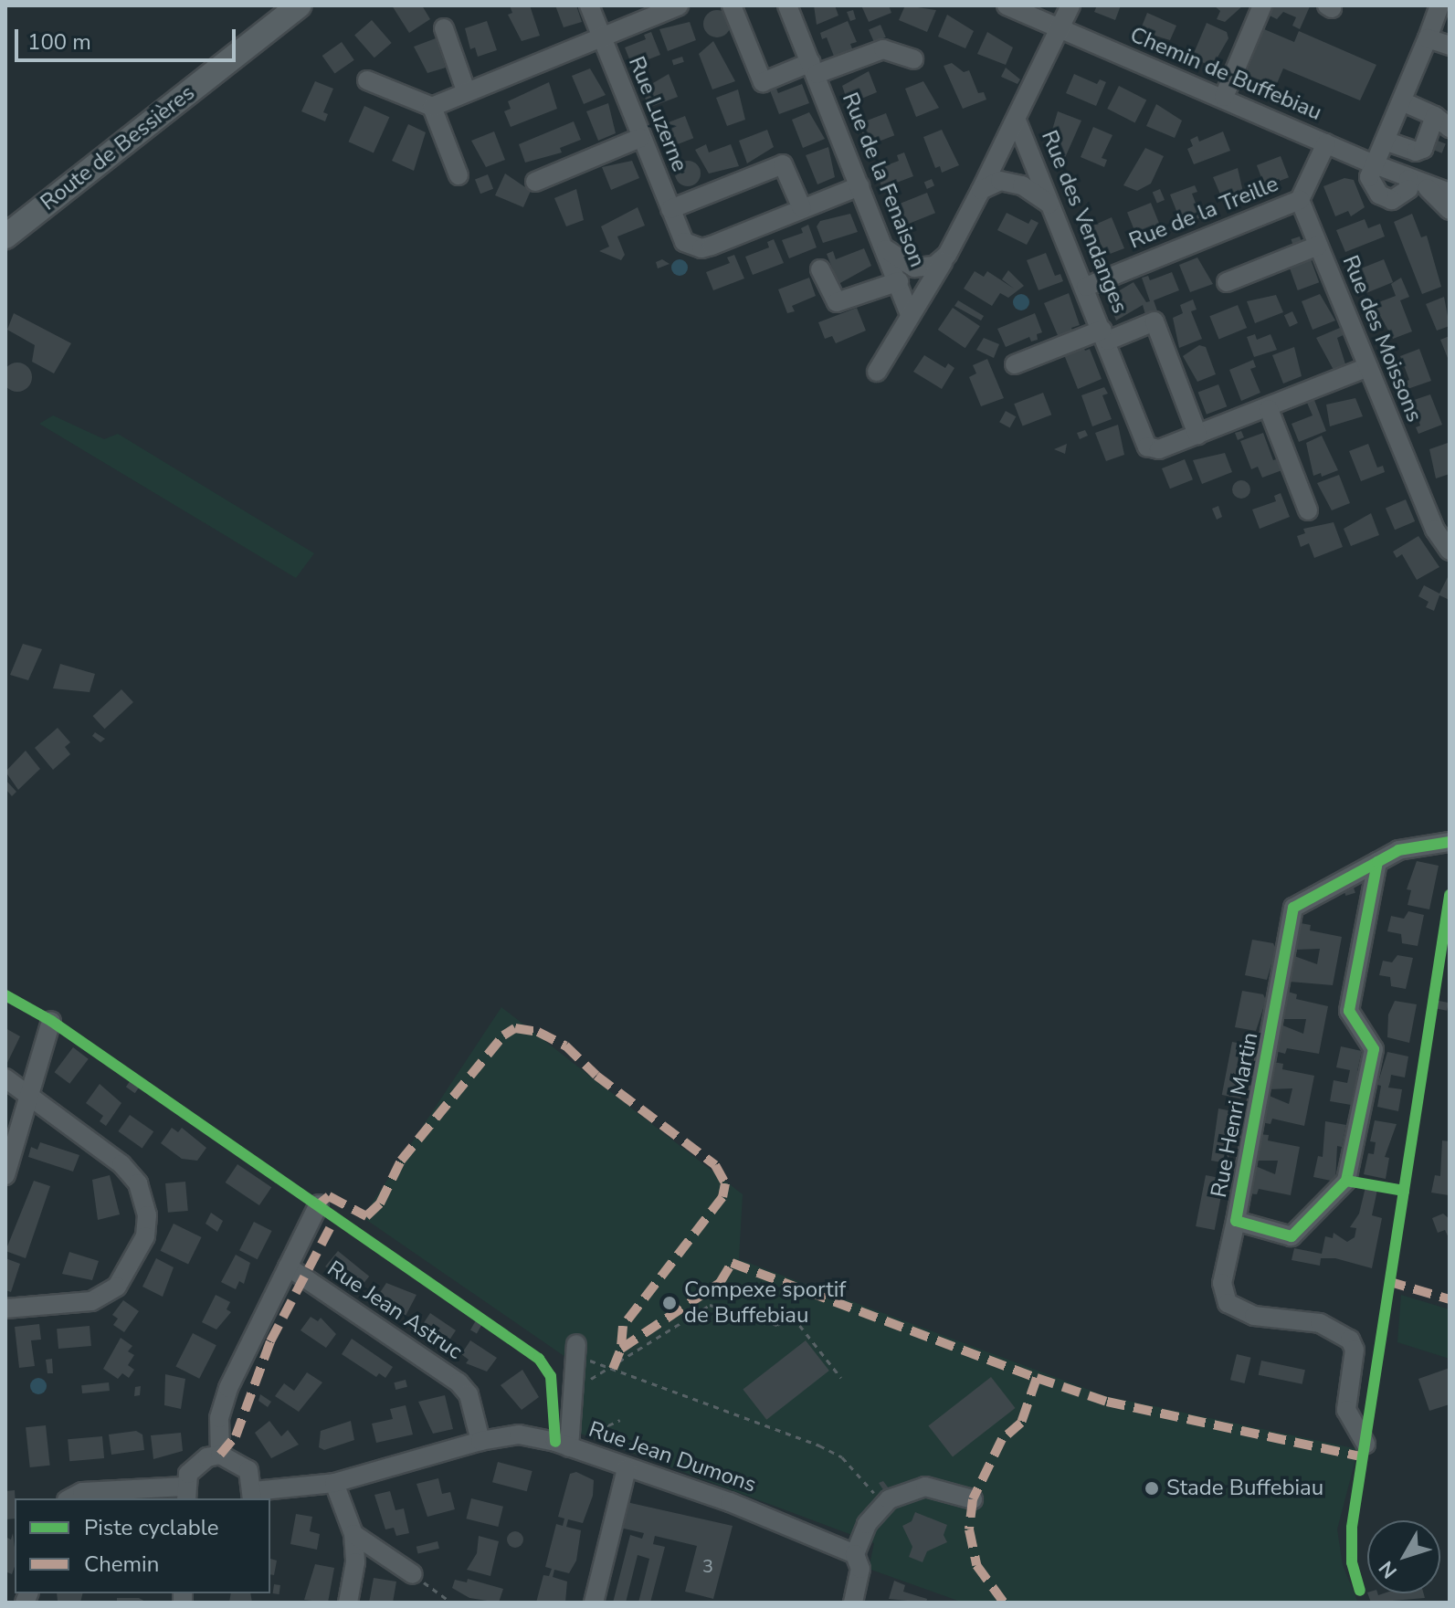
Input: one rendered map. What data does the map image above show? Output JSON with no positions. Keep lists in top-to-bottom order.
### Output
{
  "streets": {
    "main road": ["Route de Bessières"],
    "street": [
      "Chemin de Buffebiau",
      "Rue Luzerne",
      "Rue de la Fenaison",
      "Rue de la Treille",
      "Rue des Vendanges",
      "Rue des Moissons",
      "Rue Henri Martin",
      "Rue Jean Astruc",
      "Rue Jean Dumons"
    ]
  },
  "crossings": [
    ["Rue Luzerne", "Rue de la Fenaison"],
    ["Rue de la Treille", "Rue des Vendanges"],
    ["Rue de la Treille", "Rue des Moissons"],
    ["Rue des Vendanges", "Rue des Moissons"],
    ["Rue Jean Astruc", "Rue Jean Dumons"]
  ],
  "places": ["Compexe sportif de Buffebiau", "Stade Buffebiau"],
  "house_numbers": ["3"],
  "legend": ["Piste cyclable", "Chemin"],
  "scale_bar": "100 m",
  "north": "bottom left"
}
